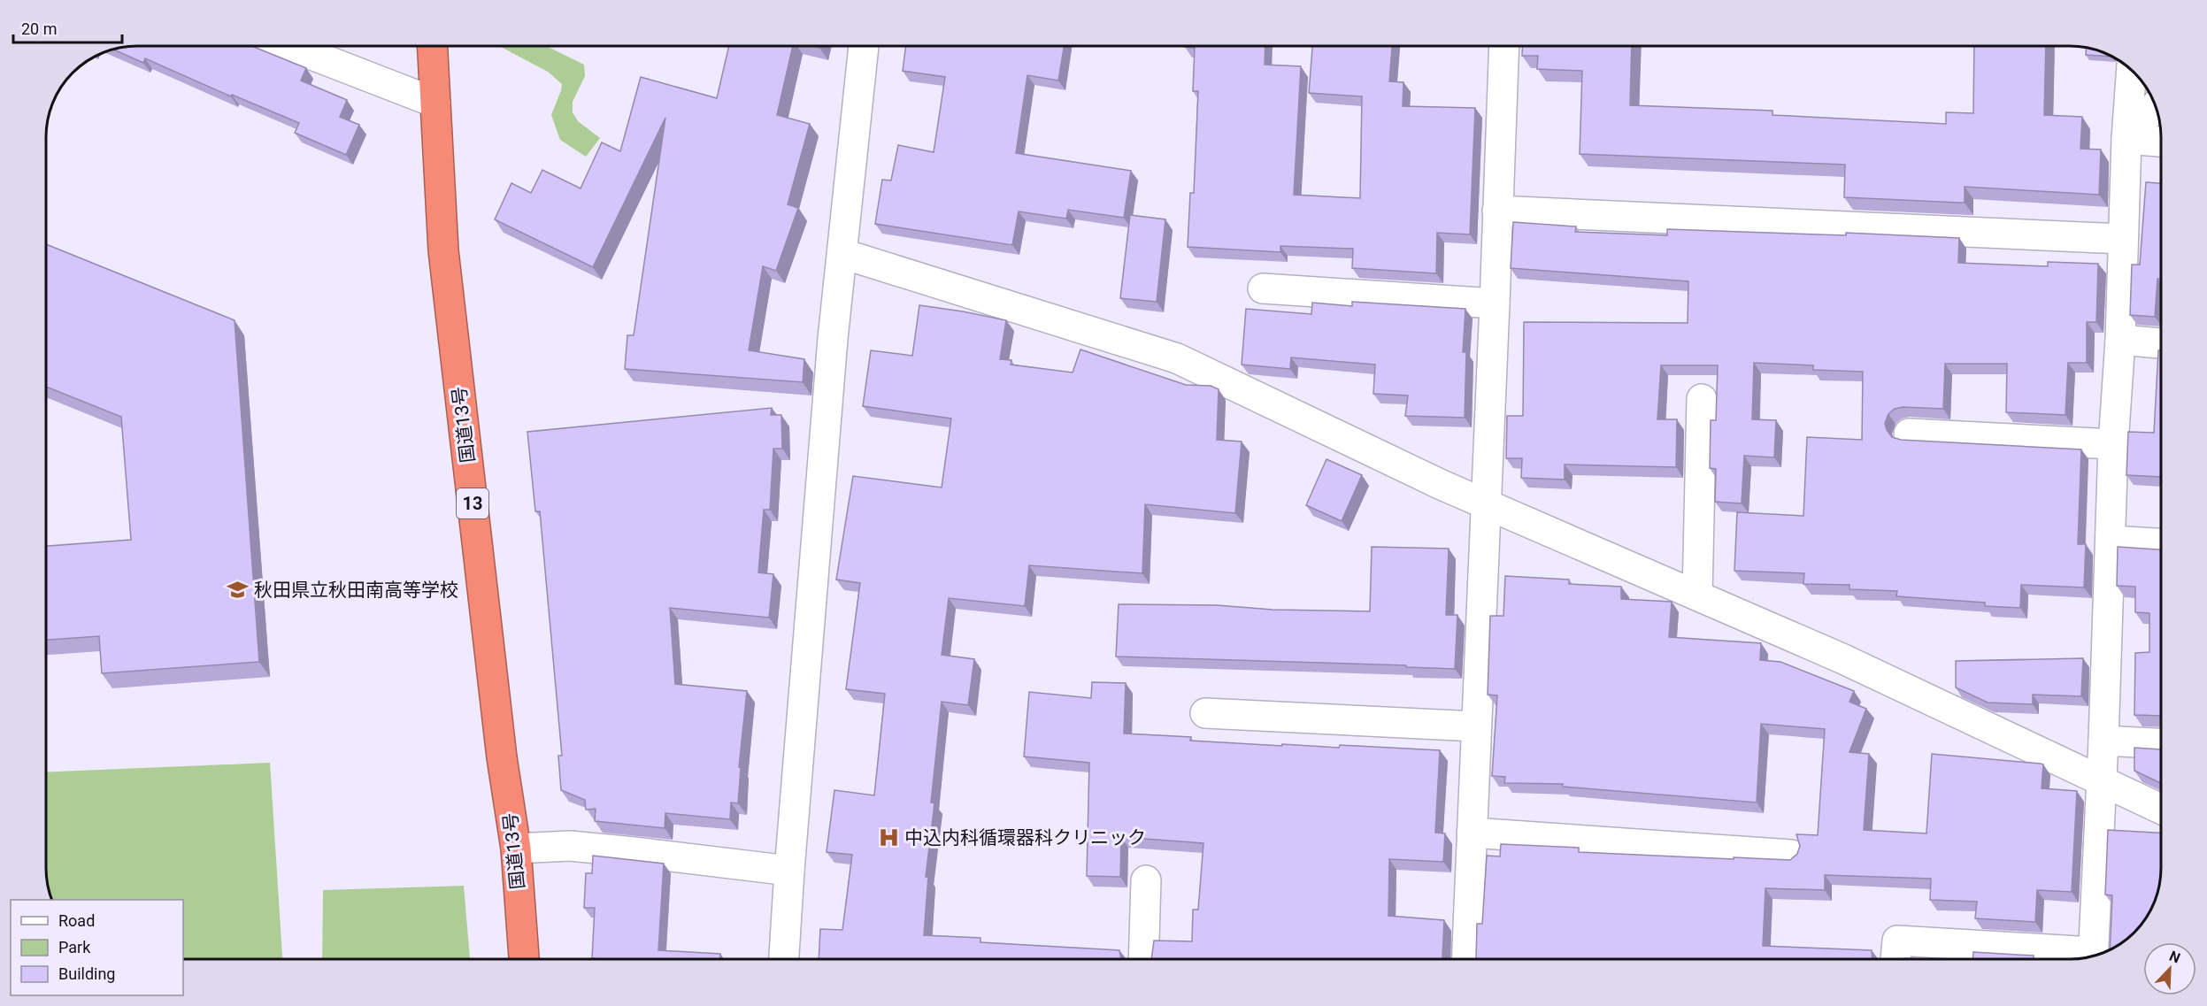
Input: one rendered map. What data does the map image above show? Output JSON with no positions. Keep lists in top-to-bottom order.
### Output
{
  "streets": {
    "highway": ["国道13号", "13"]
  },
  "places": {
    "school or university": ["秋田県立秋田南高等学校"],
    "hospital": ["中込内科循環器科クリニック"]
  },
  "legend": ["Road", "Park", "Building"],
  "scale_bar": "20 m",
  "north": "top right"
}
